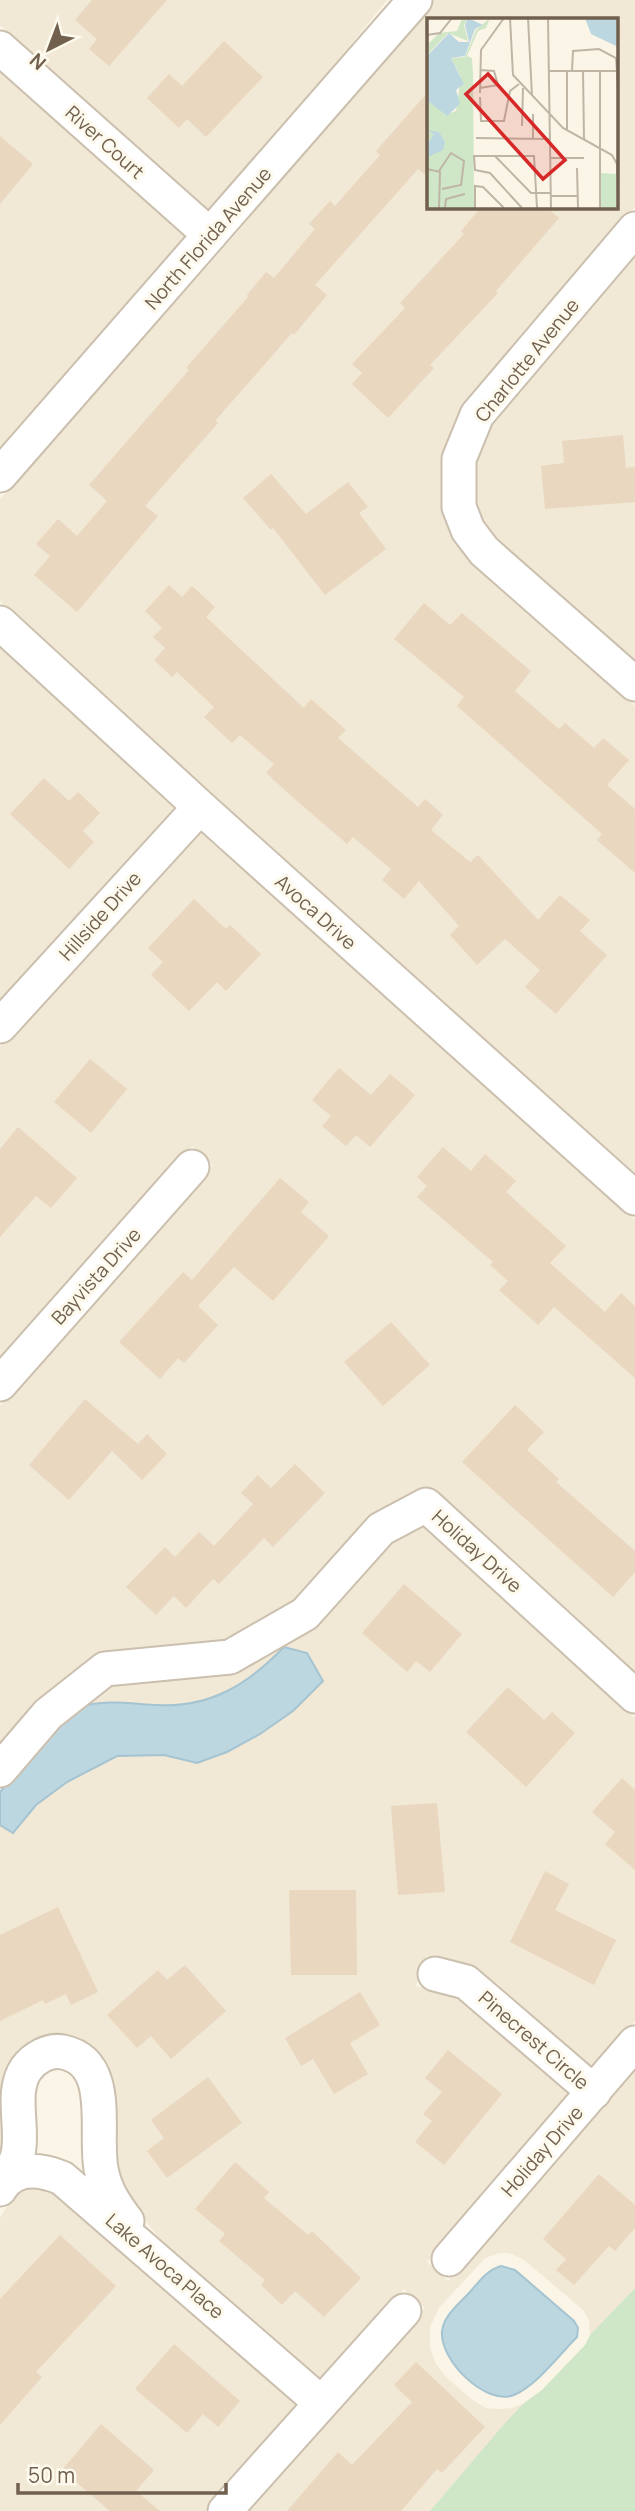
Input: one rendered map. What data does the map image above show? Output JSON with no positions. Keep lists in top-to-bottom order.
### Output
{
  "streets": {
    "street": [
      "River Court",
      "North Florida Avenue",
      "Charlotte Avenue",
      "Avoca Drive",
      "Hillside Drive",
      "Bayvista Drive",
      "Holiday Drive",
      "Pinecrest Circle",
      "Lake Avoca Place"
    ]
  },
  "crossings": [
    ["River Court", "North Florida Avenue"],
    ["Avoca Drive", "Hillside Drive"],
    ["Holiday Drive", "Pinecrest Circle"]
  ],
  "scale_bar": "50 m",
  "north": "bottom left"
}
